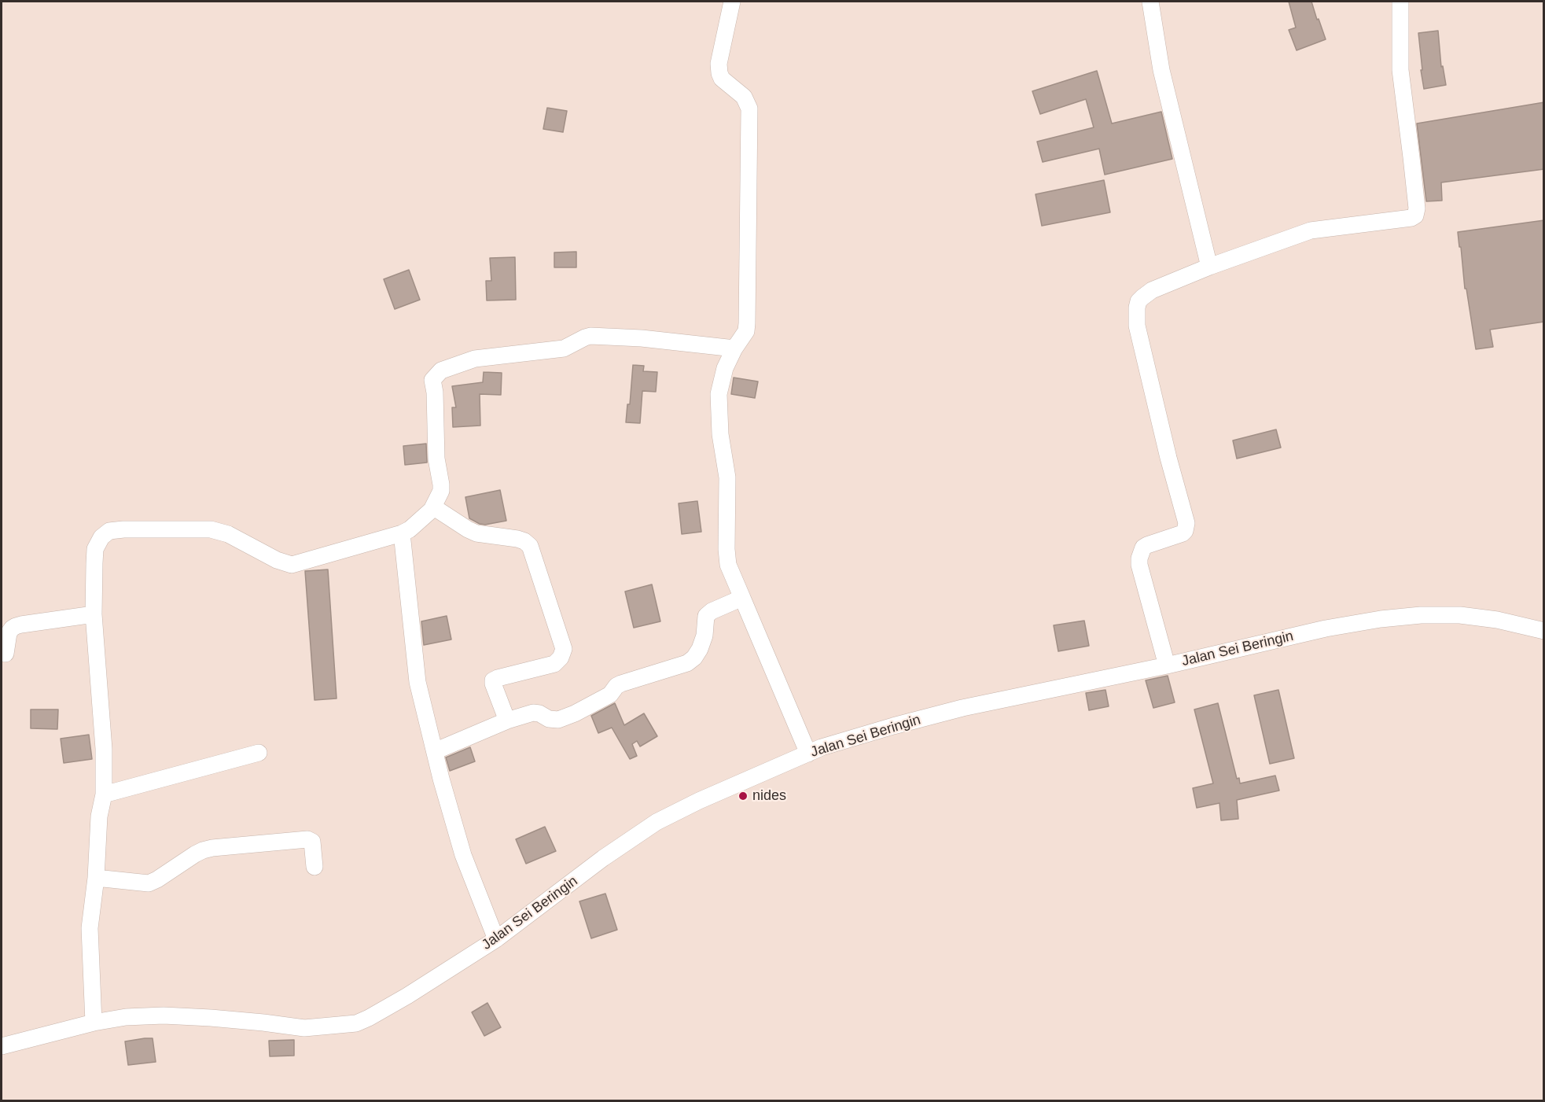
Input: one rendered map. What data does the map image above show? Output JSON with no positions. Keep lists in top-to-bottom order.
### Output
{
  "streets": {
    "street": ["Jalan Sei Beringin"]
  },
  "places": ["nides"]
}
